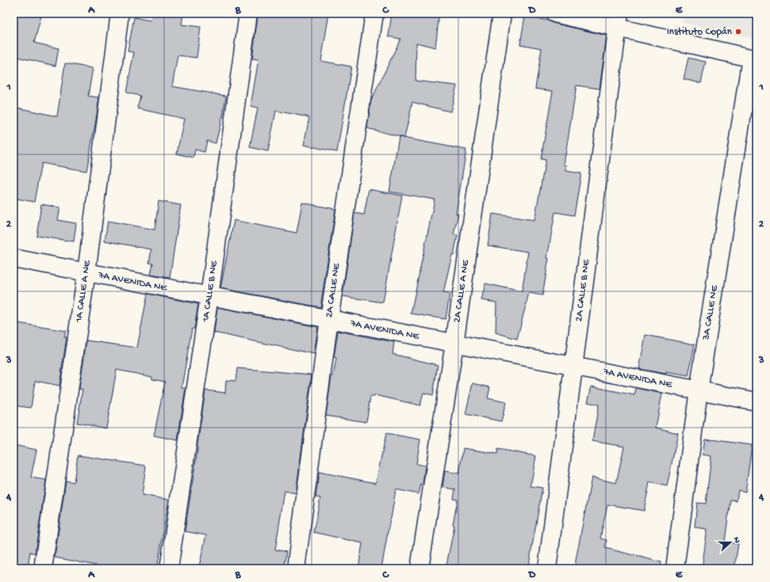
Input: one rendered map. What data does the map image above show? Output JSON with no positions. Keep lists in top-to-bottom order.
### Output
{
  "streets": {
    "street": [
      "7A AVENIDA NE",
      "2A CALLE NE",
      "2A CALLE B NE",
      "1A CALLE A NE",
      "1A CALLE B NE",
      "2A CALLE A NE",
      "3A CALLE NE"
    ]
  },
  "crossings": [
    ["7A AVENIDA NE", "2A CALLE NE"],
    ["7A AVENIDA NE", "2A CALLE B NE"],
    ["7A AVENIDA NE", "1A CALLE A NE"],
    ["7A AVENIDA NE", "1A CALLE B NE"],
    ["7A AVENIDA NE", "2A CALLE A NE"],
    ["7A AVENIDA NE", "3A CALLE NE"]
  ],
  "places": ["Instituto Copán"],
  "north": "right",
  "grid": {
    "columns": [
      "A",
      "B",
      "C",
      "D",
      "E"
    ],
    "rows": [
      "1",
      "2",
      "3",
      "4"
    ]
  }
}
